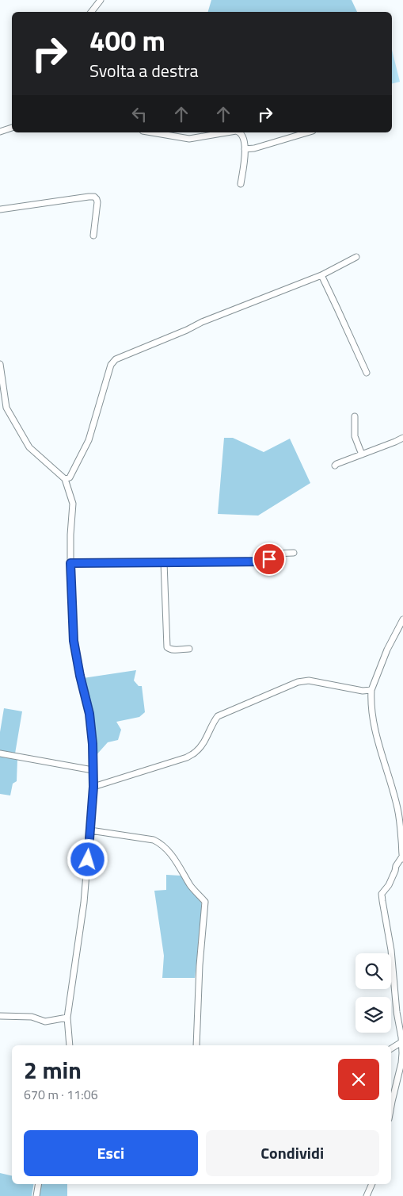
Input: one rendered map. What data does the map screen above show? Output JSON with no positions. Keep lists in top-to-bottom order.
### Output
{
  "page": {
    "turn": ["400 m", "Svolta a destra"],
    "heading": ["2 min", "670 m · 11:06"],
    "buttons": ["Esci", "Condividi"]
  }
}
